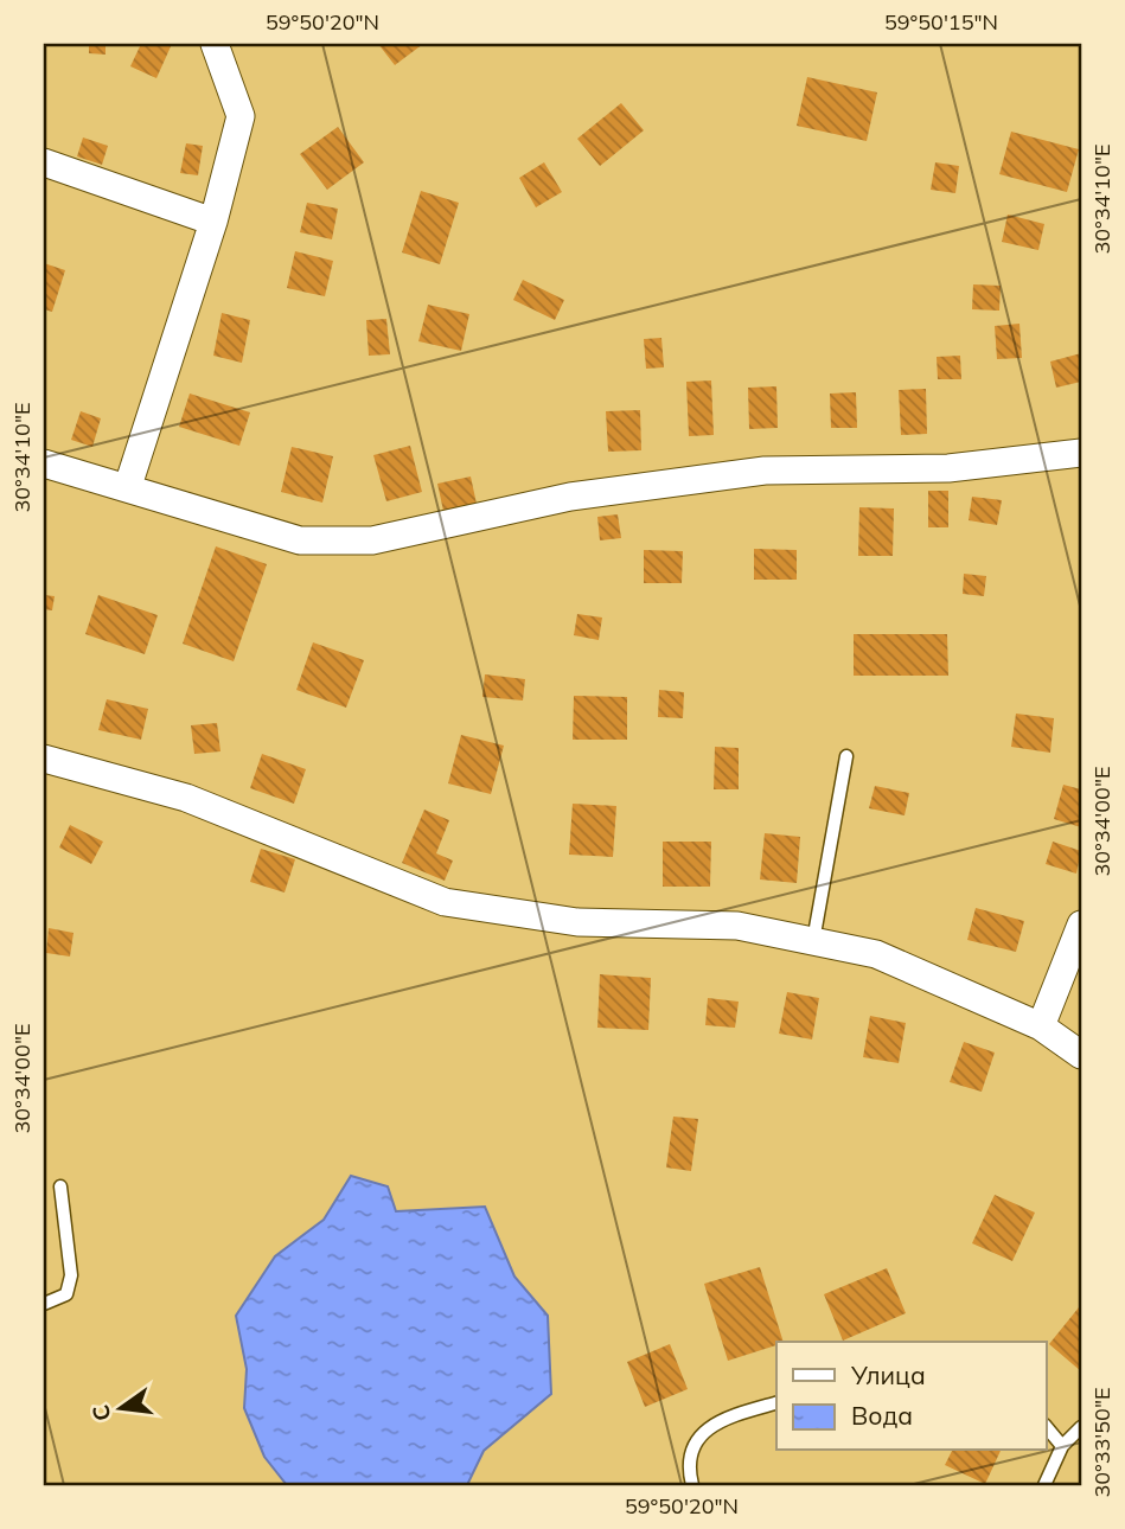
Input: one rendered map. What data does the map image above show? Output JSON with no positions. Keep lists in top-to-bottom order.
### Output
{
  "legend": ["Улица", "Вода"],
  "north": "left",
  "coordinates": [
    "59°50'20\"N",
    "59°50'15\"N",
    "30°34'10\"E",
    "30°34'00\"E",
    "30°33'50\"E"
  ]
}
